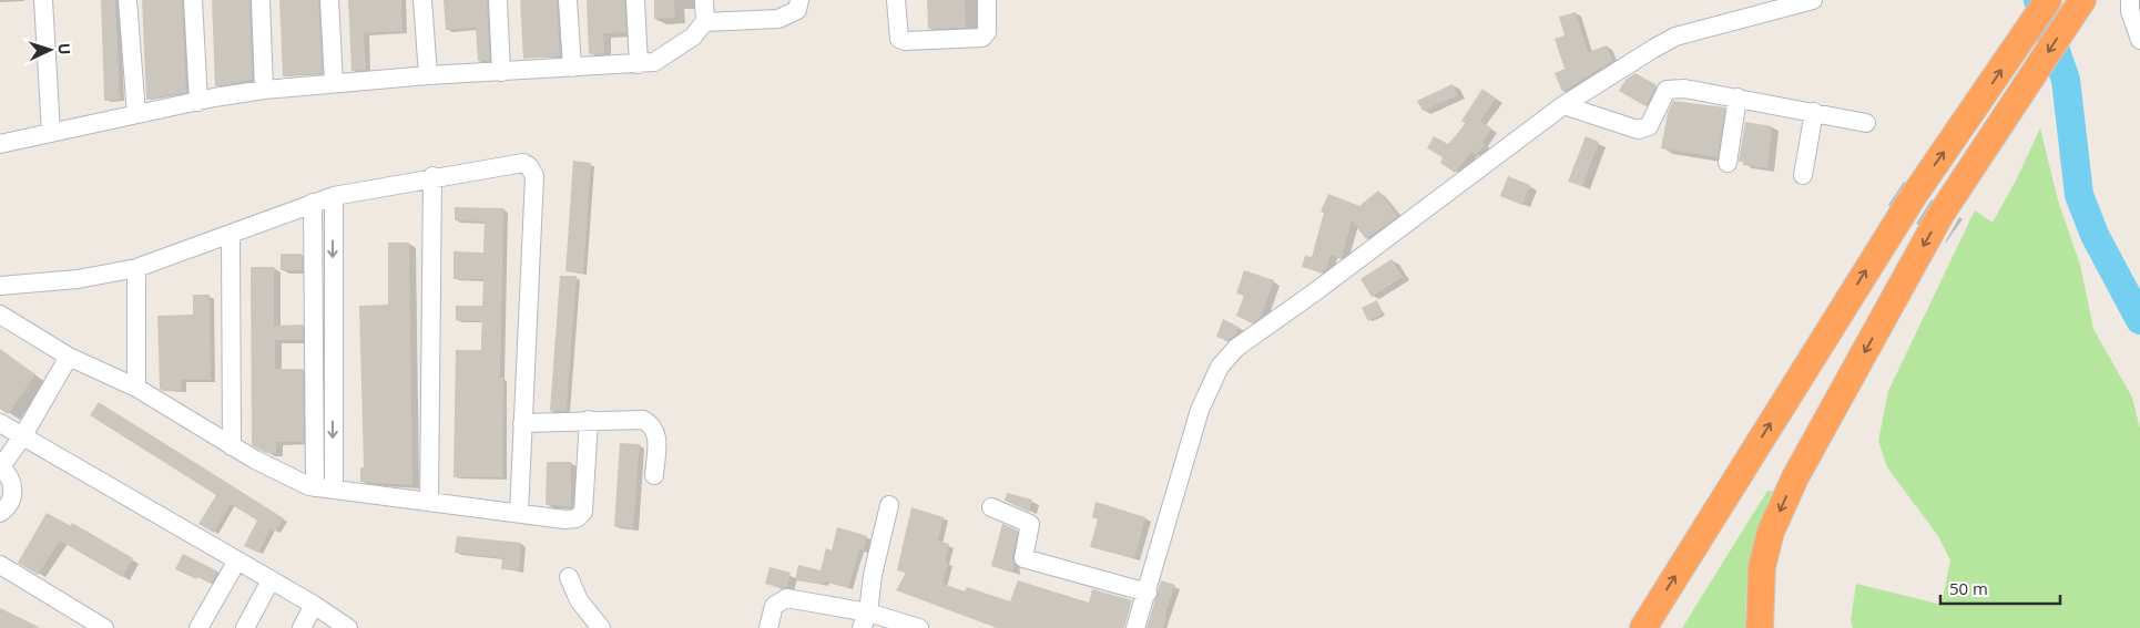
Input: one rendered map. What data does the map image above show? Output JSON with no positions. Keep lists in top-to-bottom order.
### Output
{
  "scale_bar": "50 m",
  "north": "right"
}
